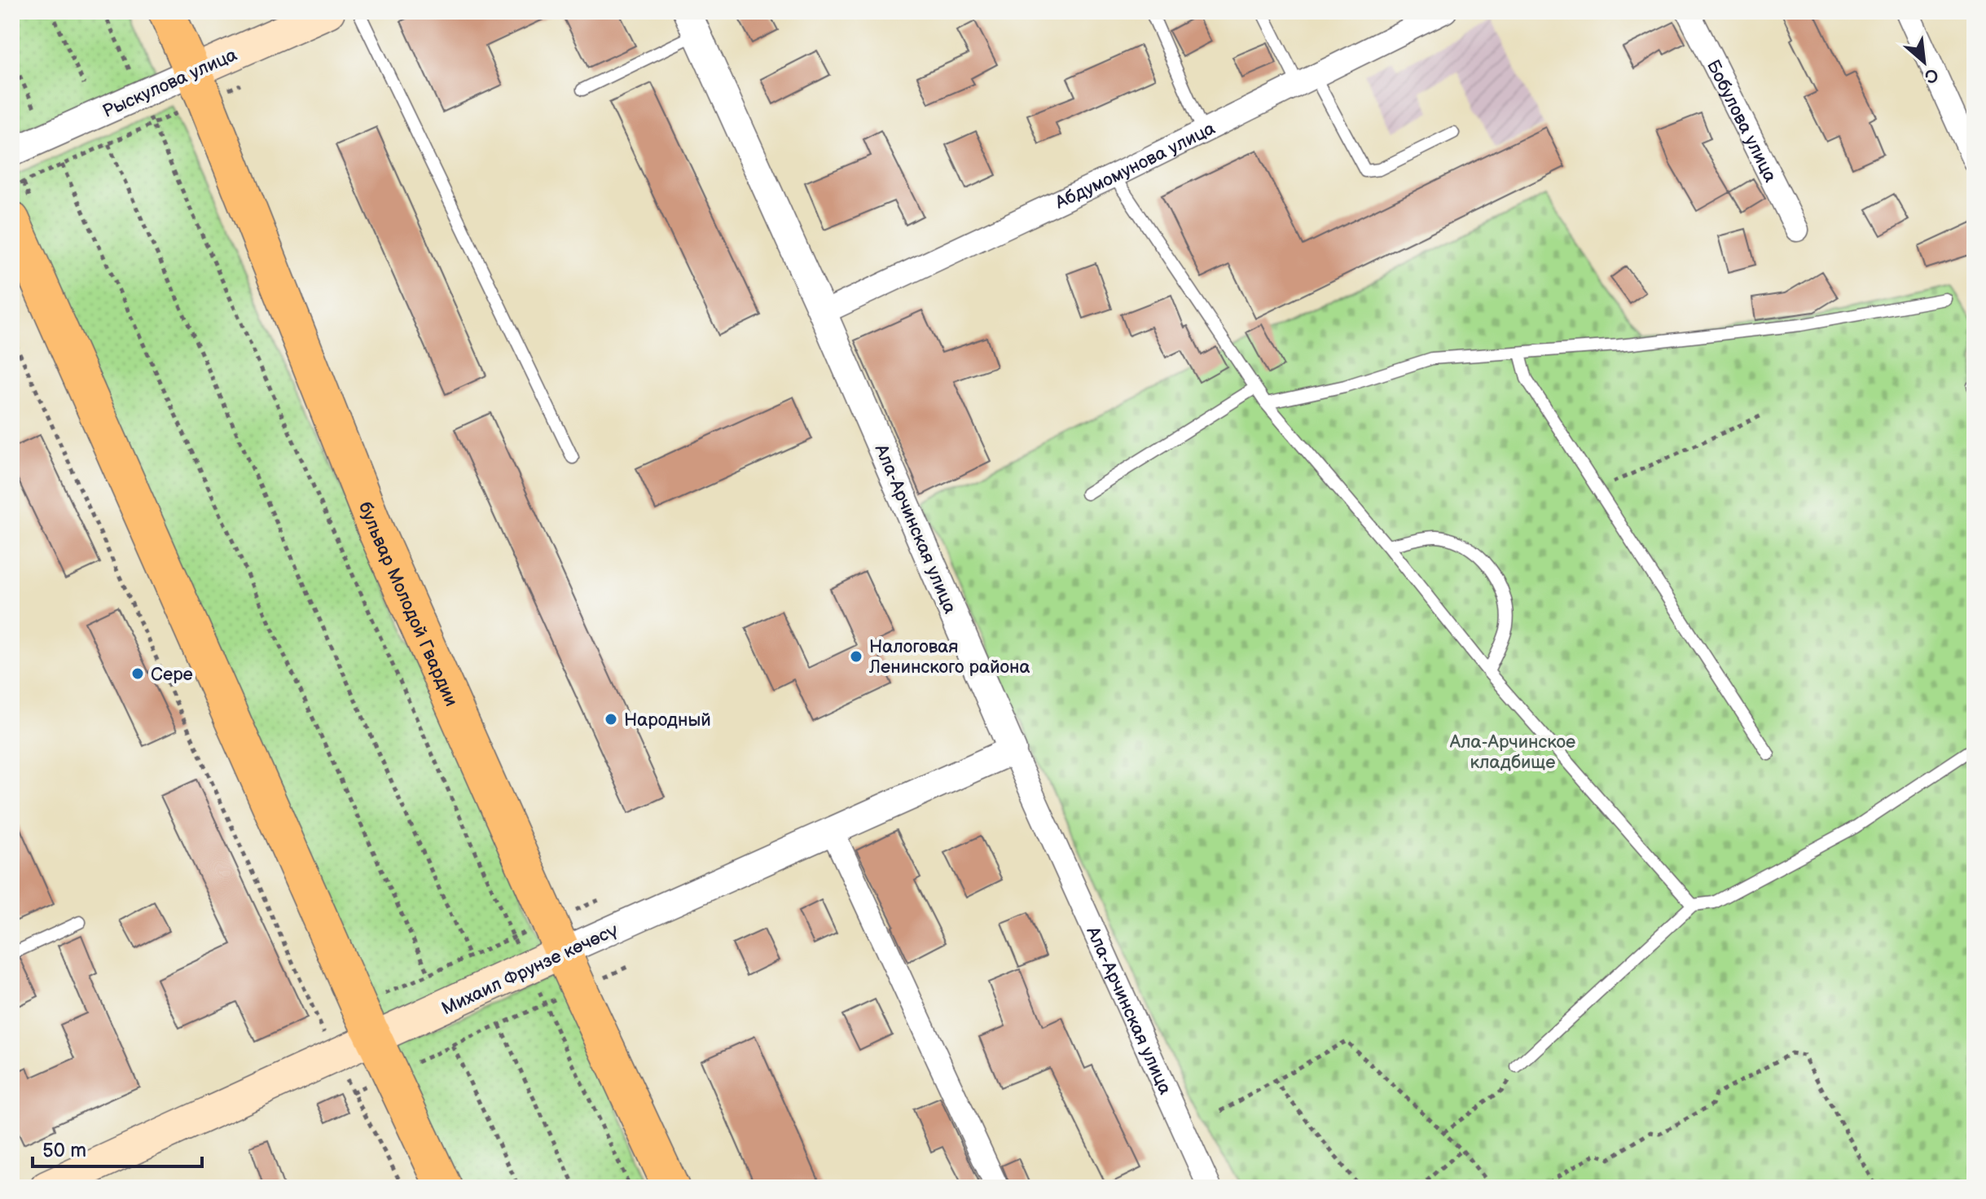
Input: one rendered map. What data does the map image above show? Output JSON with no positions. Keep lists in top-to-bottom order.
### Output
{
  "streets": {
    "main road": ["Рыскулова улица", "бульвар Молодой Гвардии", "Михаил Фрунзе көчөсү"],
    "street": ["Бобулова улица", "Абдумомунова улица", "Ала-Арчинская улица"]
  },
  "crossings": [
    ["Рыскулова улица", "бульвар Молодой Гвардии"],
    ["Абдумомунова улица", "Ала-Арчинская улица"],
    ["Ала-Арчинская улица", "Михаил Фрунзе көчөсү"],
    ["бульвар Молодой Гвардии", "Михаил Фрунзе көчөсү"]
  ],
  "parks": ["Ала-Арчинское кладбище"],
  "places": ["Налоговая Ленинского района", "Сере", "Народный"],
  "scale_bar": "50 m",
  "north": "bottom right"
}
